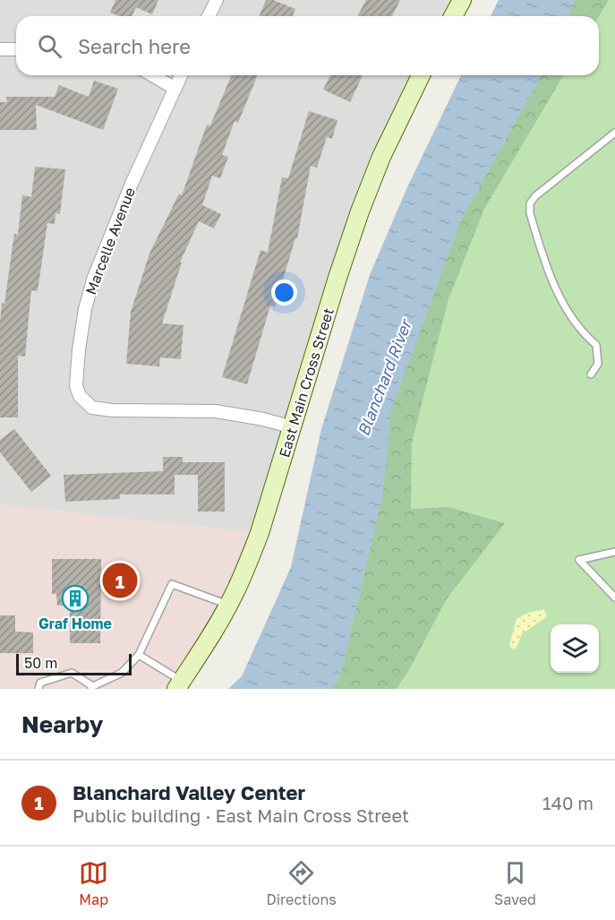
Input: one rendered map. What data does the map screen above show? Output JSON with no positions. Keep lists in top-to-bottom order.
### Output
{
  "streets": {
    "main road": ["East Main Cross Street"],
    "street": ["Marcelle Avenue"]
  },
  "crossings": [
    ["Marcelle Avenue", "East Main Cross Street"]
  ],
  "water": ["Blanchard River"],
  "places": {
    "building": ["Graf Home"]
  },
  "scale_bar": "50 m",
  "page": {
    "search": "Search here",
    "pins": "1",
    "scale": "50 m",
    "heading": "Nearby",
    "list": [
      {
        "mark": "1",
        "name": "Blanchard Valley Center",
        "note": "Public building · East Main Cross Street",
        "value": "140 m"
      }
    ],
    "nav": ["Map", "Directions", "Saved"]
  }
}
